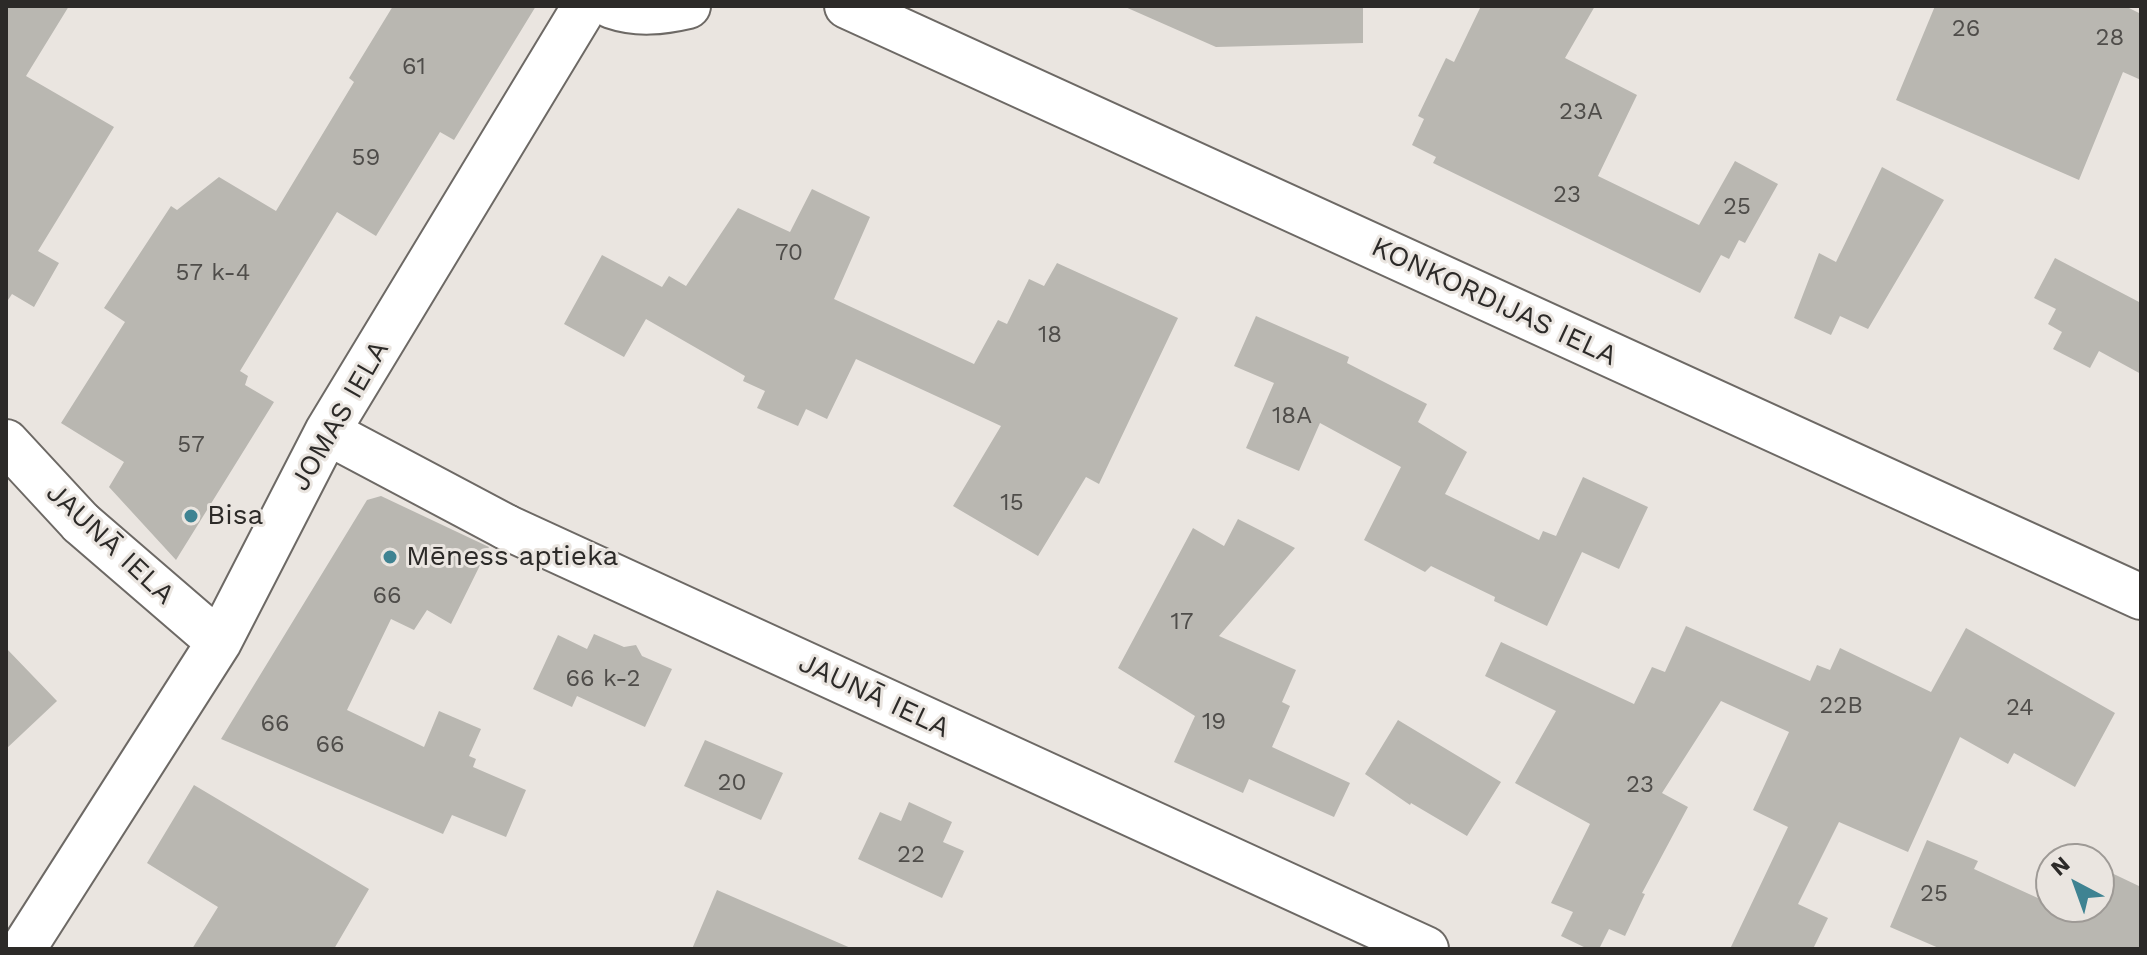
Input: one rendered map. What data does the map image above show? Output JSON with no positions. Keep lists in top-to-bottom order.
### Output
{
  "streets": {
    "street": ["KONKORDIJAS IELA", "JOMAS IELA", "JAUNĀ IELA"]
  },
  "crossings": [
    ["JOMAS IELA", "JAUNĀ IELA"]
  ],
  "places": ["Bisa", "Mēness aptieka"],
  "house_numbers": [
    "26",
    "28",
    "61",
    "23A",
    "59",
    "23",
    "25",
    "70",
    "57 k-4",
    "18",
    "18A",
    "57",
    "15",
    "66",
    "17",
    "66 k-2",
    "22B",
    "24",
    "19",
    "66",
    "66",
    "20",
    "23",
    "22",
    "25"
  ],
  "north": "top left"
}
